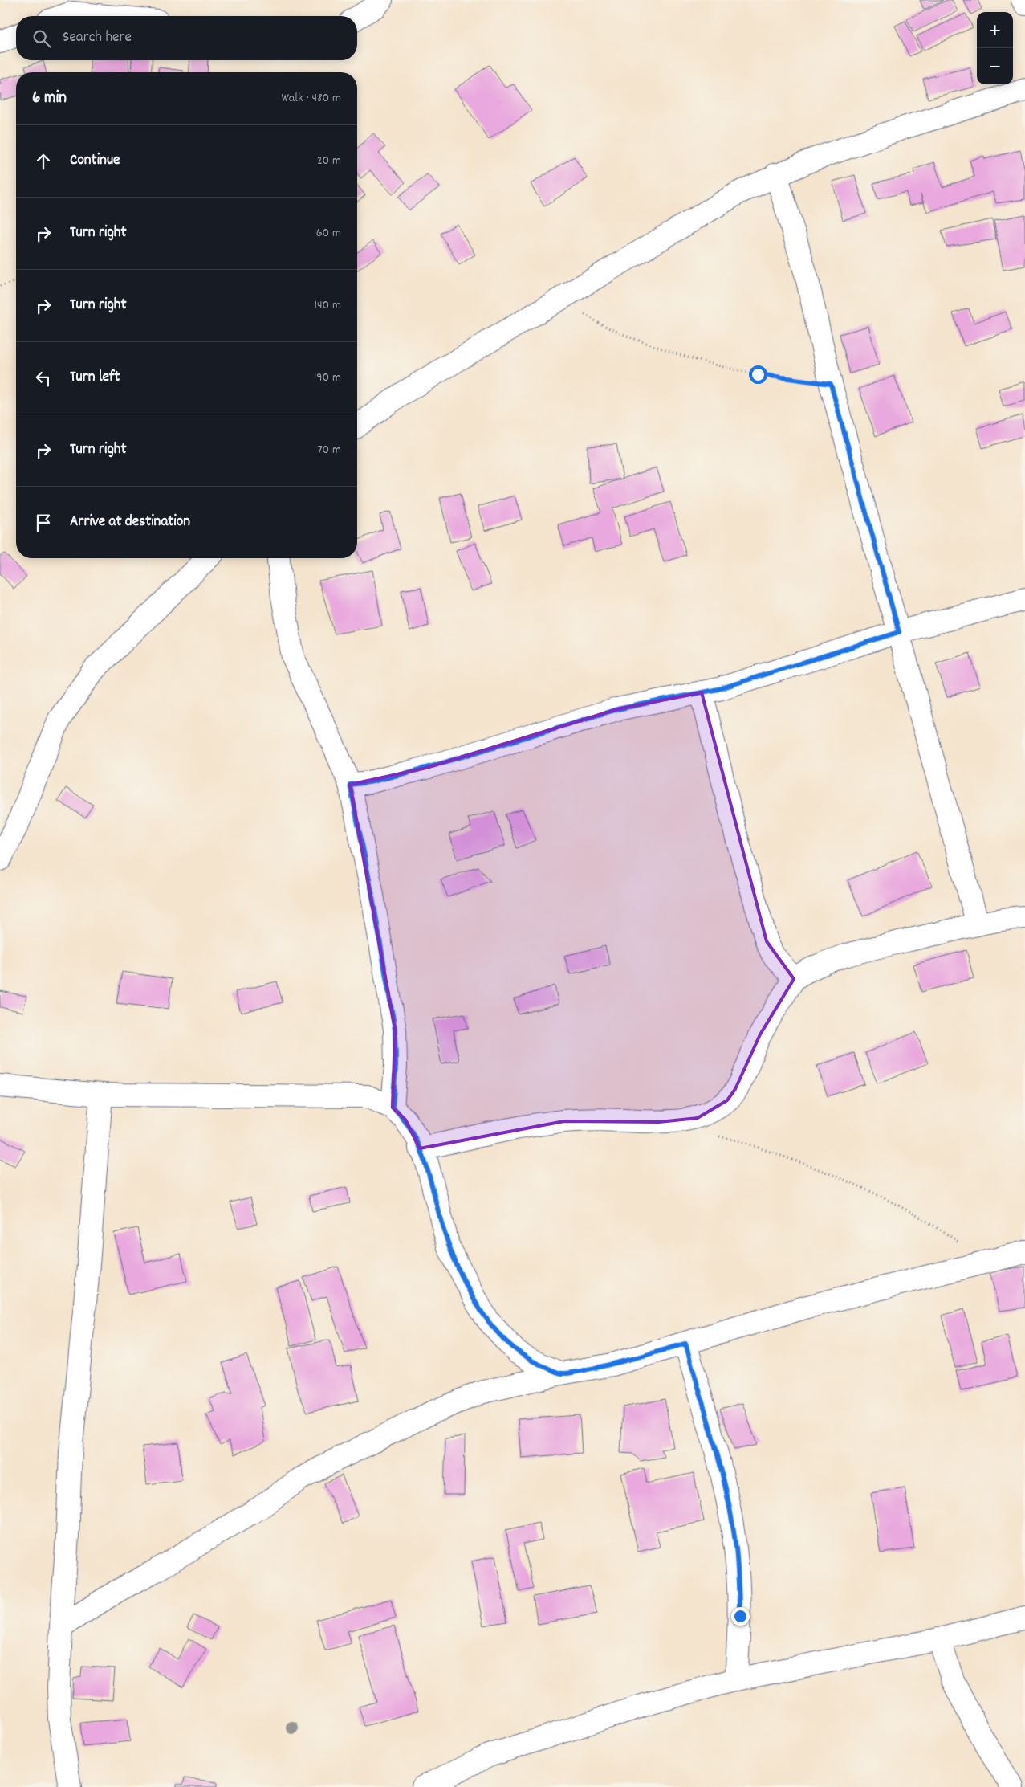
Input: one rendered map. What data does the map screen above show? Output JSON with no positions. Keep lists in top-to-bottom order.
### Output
{
  "page": {
    "map_buttons": ["+", "−"],
    "search": "Search here",
    "heading": ["6 min", "Walk · 480 m"],
    "list": [
      ["Continue", "20 m"],
      ["Turn right", "60 m"],
      ["Turn right", "140 m"],
      ["Turn left", "190 m"],
      ["Turn right", "70 m"],
      "Arrive at destination"
    ]
  }
}
